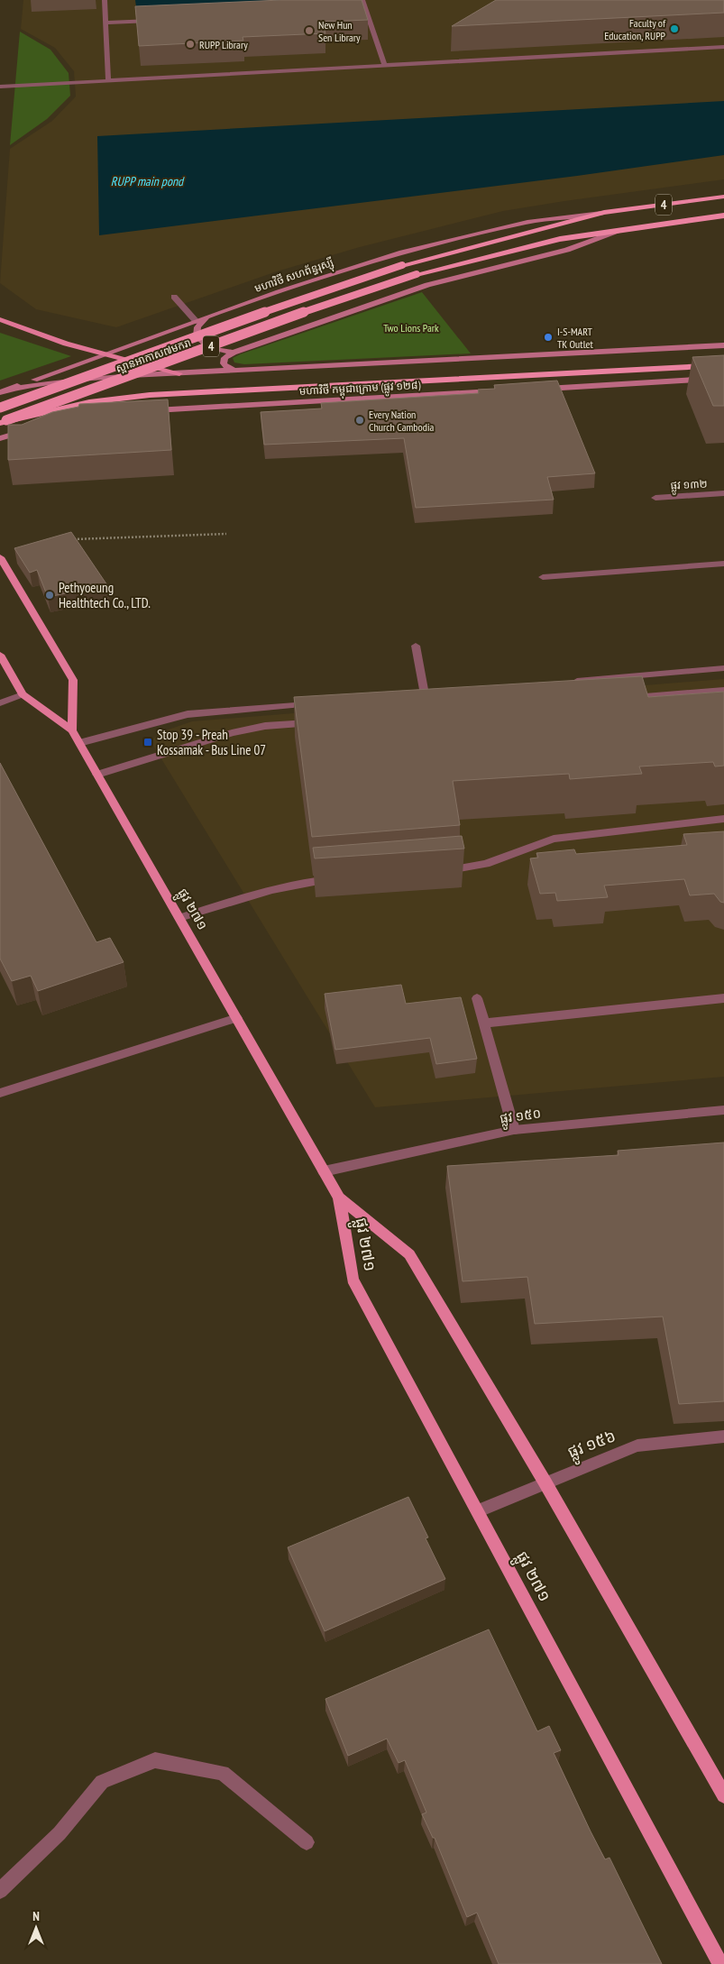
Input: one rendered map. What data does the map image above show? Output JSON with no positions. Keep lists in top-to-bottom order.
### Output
{
  "streets": {
    "highway": ["4", "មហាវិថី សហព័ន្ធរុស្ស៊ី", "ស្ពានអាកាស៧មករា"],
    "main road": ["មហាវិថី កម្ពុជាក្រោម (ផ្លូវ ១២៨)", "ផ្លូវ ២៧១"],
    "street": ["ផ្លូវ ១៣២", "ផ្លូវ ១៥០", "ផ្លូវ ១៥៦"]
  },
  "crossings": [
    ["4", "ស្ពានអាកាស៧មករា"],
    ["មហាវិថី សហព័ន្ធរុស្ស៊ី", "ស្ពានអាកាស៧មករា"],
    ["មហាវិថី សហព័ន្ធរុស្ស៊ី", "មហាវិថី កម្ពុជាក្រោម (ផ្លូវ ១២៨)"],
    ["ផ្លូវ ២៧១", "ផ្លូវ ១៥០"],
    ["ផ្លូវ ២៧១", "ផ្លូវ ១៥៦"]
  ],
  "water": ["RUPP main pond"],
  "parks": ["Two Lions Park"],
  "places": {
    "other": [
      "Faculty of Education, RUPP",
      "New Hun Sen Library",
      "RUPP Library",
      "I-S-MART TK Outlet",
      "Every Nation Church Cambodia",
      "Pethyoeung Healthtech Co., LTD."
    ],
    "transit": ["Stop 39 - Preah Kossamak - Bus Line 07"]
  },
  "north": "top"
}
